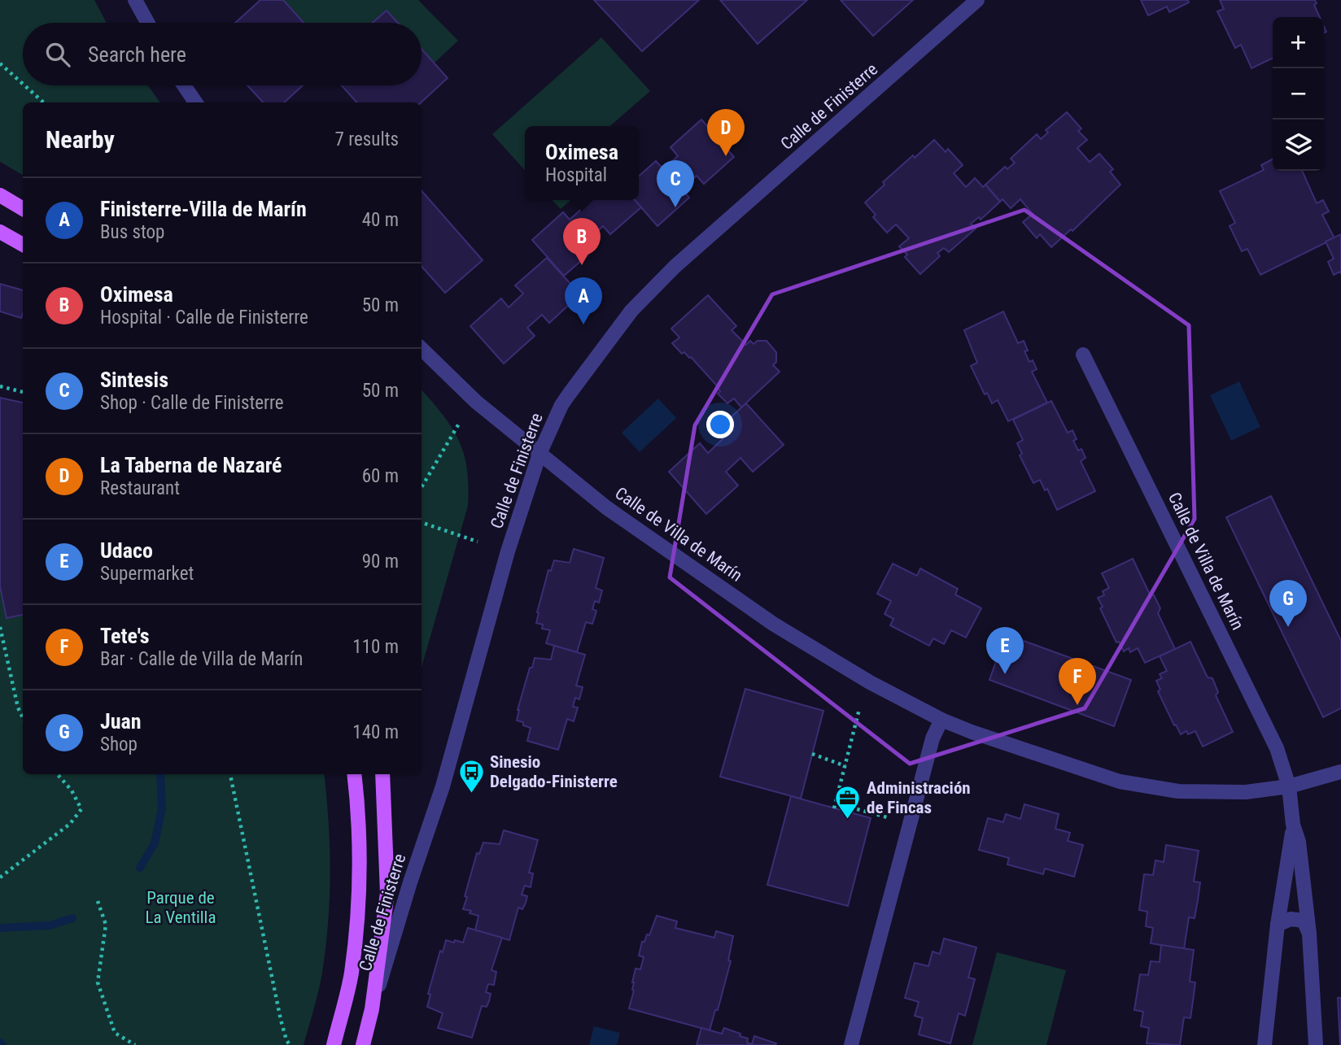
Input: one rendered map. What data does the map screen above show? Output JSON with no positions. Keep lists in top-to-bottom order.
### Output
{
  "streets": {
    "street": ["Calle de Finisterre", "Calle de Villa de Marín"]
  },
  "crossings": [
    ["Calle de Finisterre", "Calle de Villa de Marín"]
  ],
  "parks": ["Parque de La Ventilla"],
  "places": {
    "bus stop": ["Sinesio Delgado-Finisterre"],
    "office": ["Administración de Fincas"]
  },
  "page": {
    "map_buttons": ["+", "−"],
    "search": "Search here",
    "heading": ["Nearby", "7 results"],
    "pins": [
      "D",
      "C",
      "B",
      "A",
      "G",
      "E",
      "F"
    ],
    "popup": ["Oximesa", "Hospital"],
    "list": [
      {
        "mark": "A",
        "name": "Finisterre-Villa de Marín",
        "note": "Bus stop",
        "value": "40 m"
      },
      {
        "mark": "B",
        "name": "Oximesa",
        "note": "Hospital · Calle de Finisterre",
        "value": "50 m"
      },
      {
        "mark": "C",
        "name": "Sintesis",
        "note": "Shop · Calle de Finisterre",
        "value": "50 m"
      },
      {
        "mark": "D",
        "name": "La Taberna de Nazaré",
        "note": "Restaurant",
        "value": "60 m"
      },
      {
        "mark": "E",
        "name": "Udaco",
        "note": "Supermarket",
        "value": "90 m"
      },
      {
        "mark": "F",
        "name": "Tete's",
        "note": "Bar · Calle de Villa de Marín",
        "value": "110 m"
      },
      {
        "mark": "G",
        "name": "Juan",
        "note": "Shop",
        "value": "140 m"
      }
    ]
  }
}
